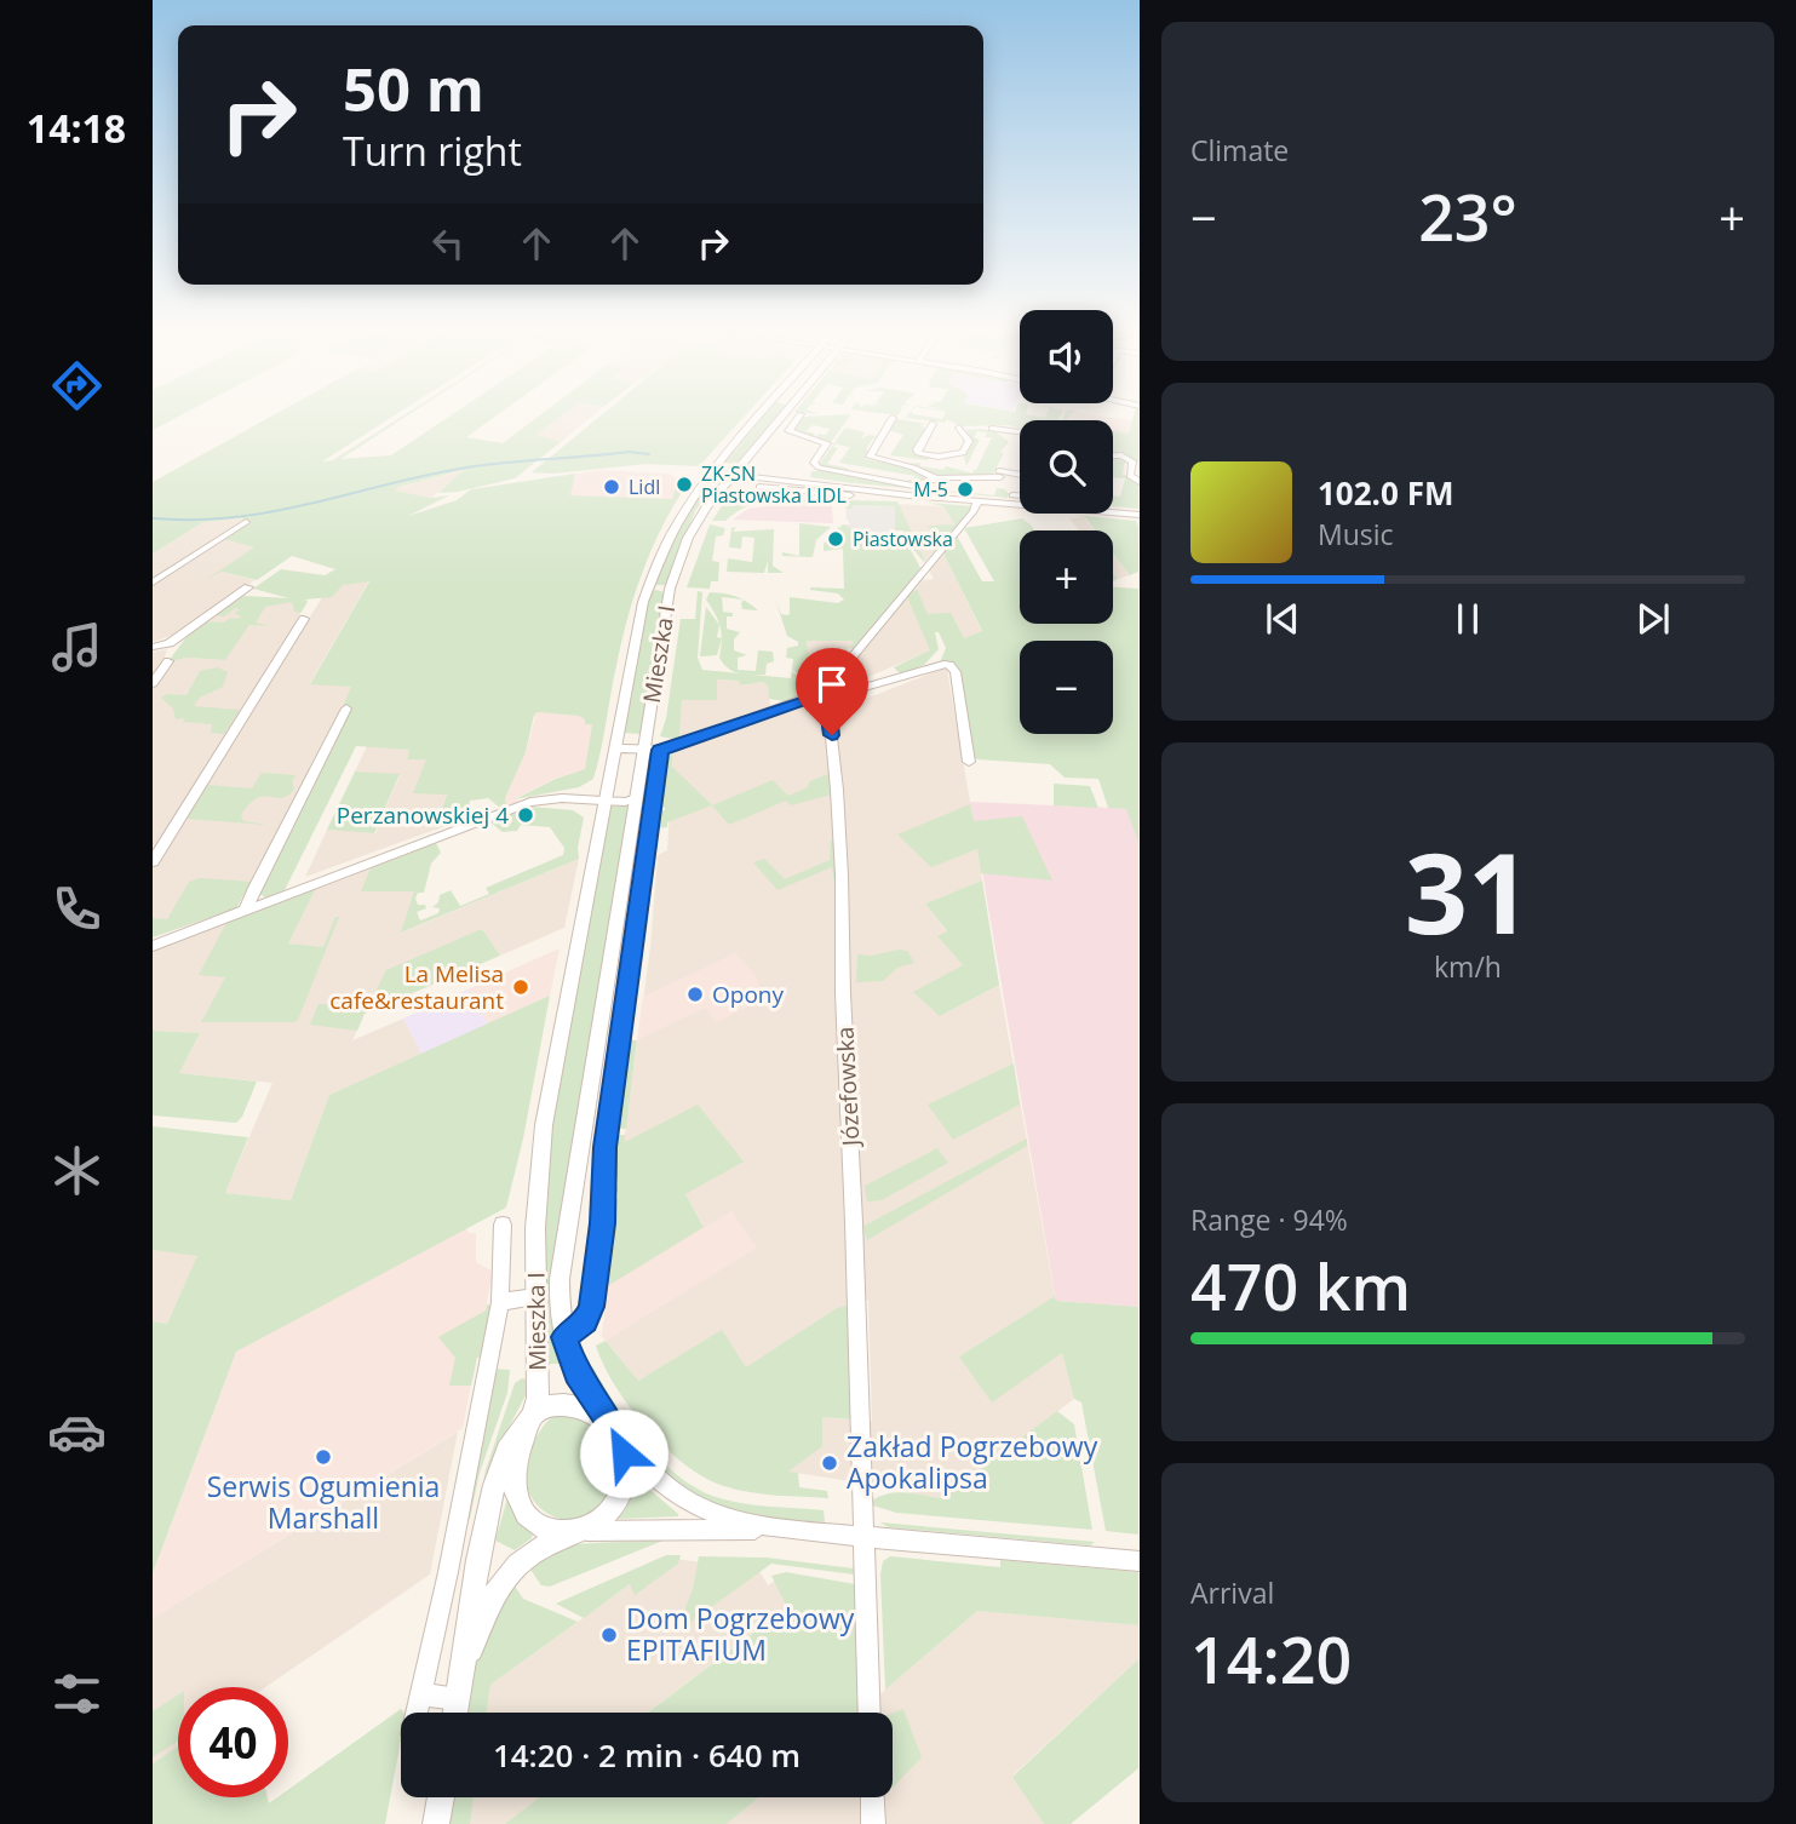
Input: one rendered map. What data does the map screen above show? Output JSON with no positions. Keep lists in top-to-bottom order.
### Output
{
  "streets": {
    "street": ["Mieszka I", "Józefowska"]
  },
  "places": [
    "ZK-SN Piastowska LIDL",
    "Lidl",
    "M-5",
    "Piastowska",
    "Perzanowskiej 4",
    "La Melisa cafe&restaurant",
    "Opony",
    "Serwis Ogumienia Marshall",
    "Zakład Pogrzebowy Apokalipsa",
    "Dom Pogrzebowy EPITAFIUM"
  ],
  "page": {
    "tabs": "14:18",
    "tile": [
      "Climate",
      ["31", "km/h"],
      ["Range · 94%", "470 km"],
      ["Arrival", "14:20"]
    ],
    "turn": ["50 m", "Turn right"],
    "heat": ["−", "23°", "+"],
    "map_buttons": ["+", "−"],
    "song": ["102.0 FM", "Music"],
    "limit": "40",
    "trip": "14:20 · 2 min · 640 m"
  }
}
